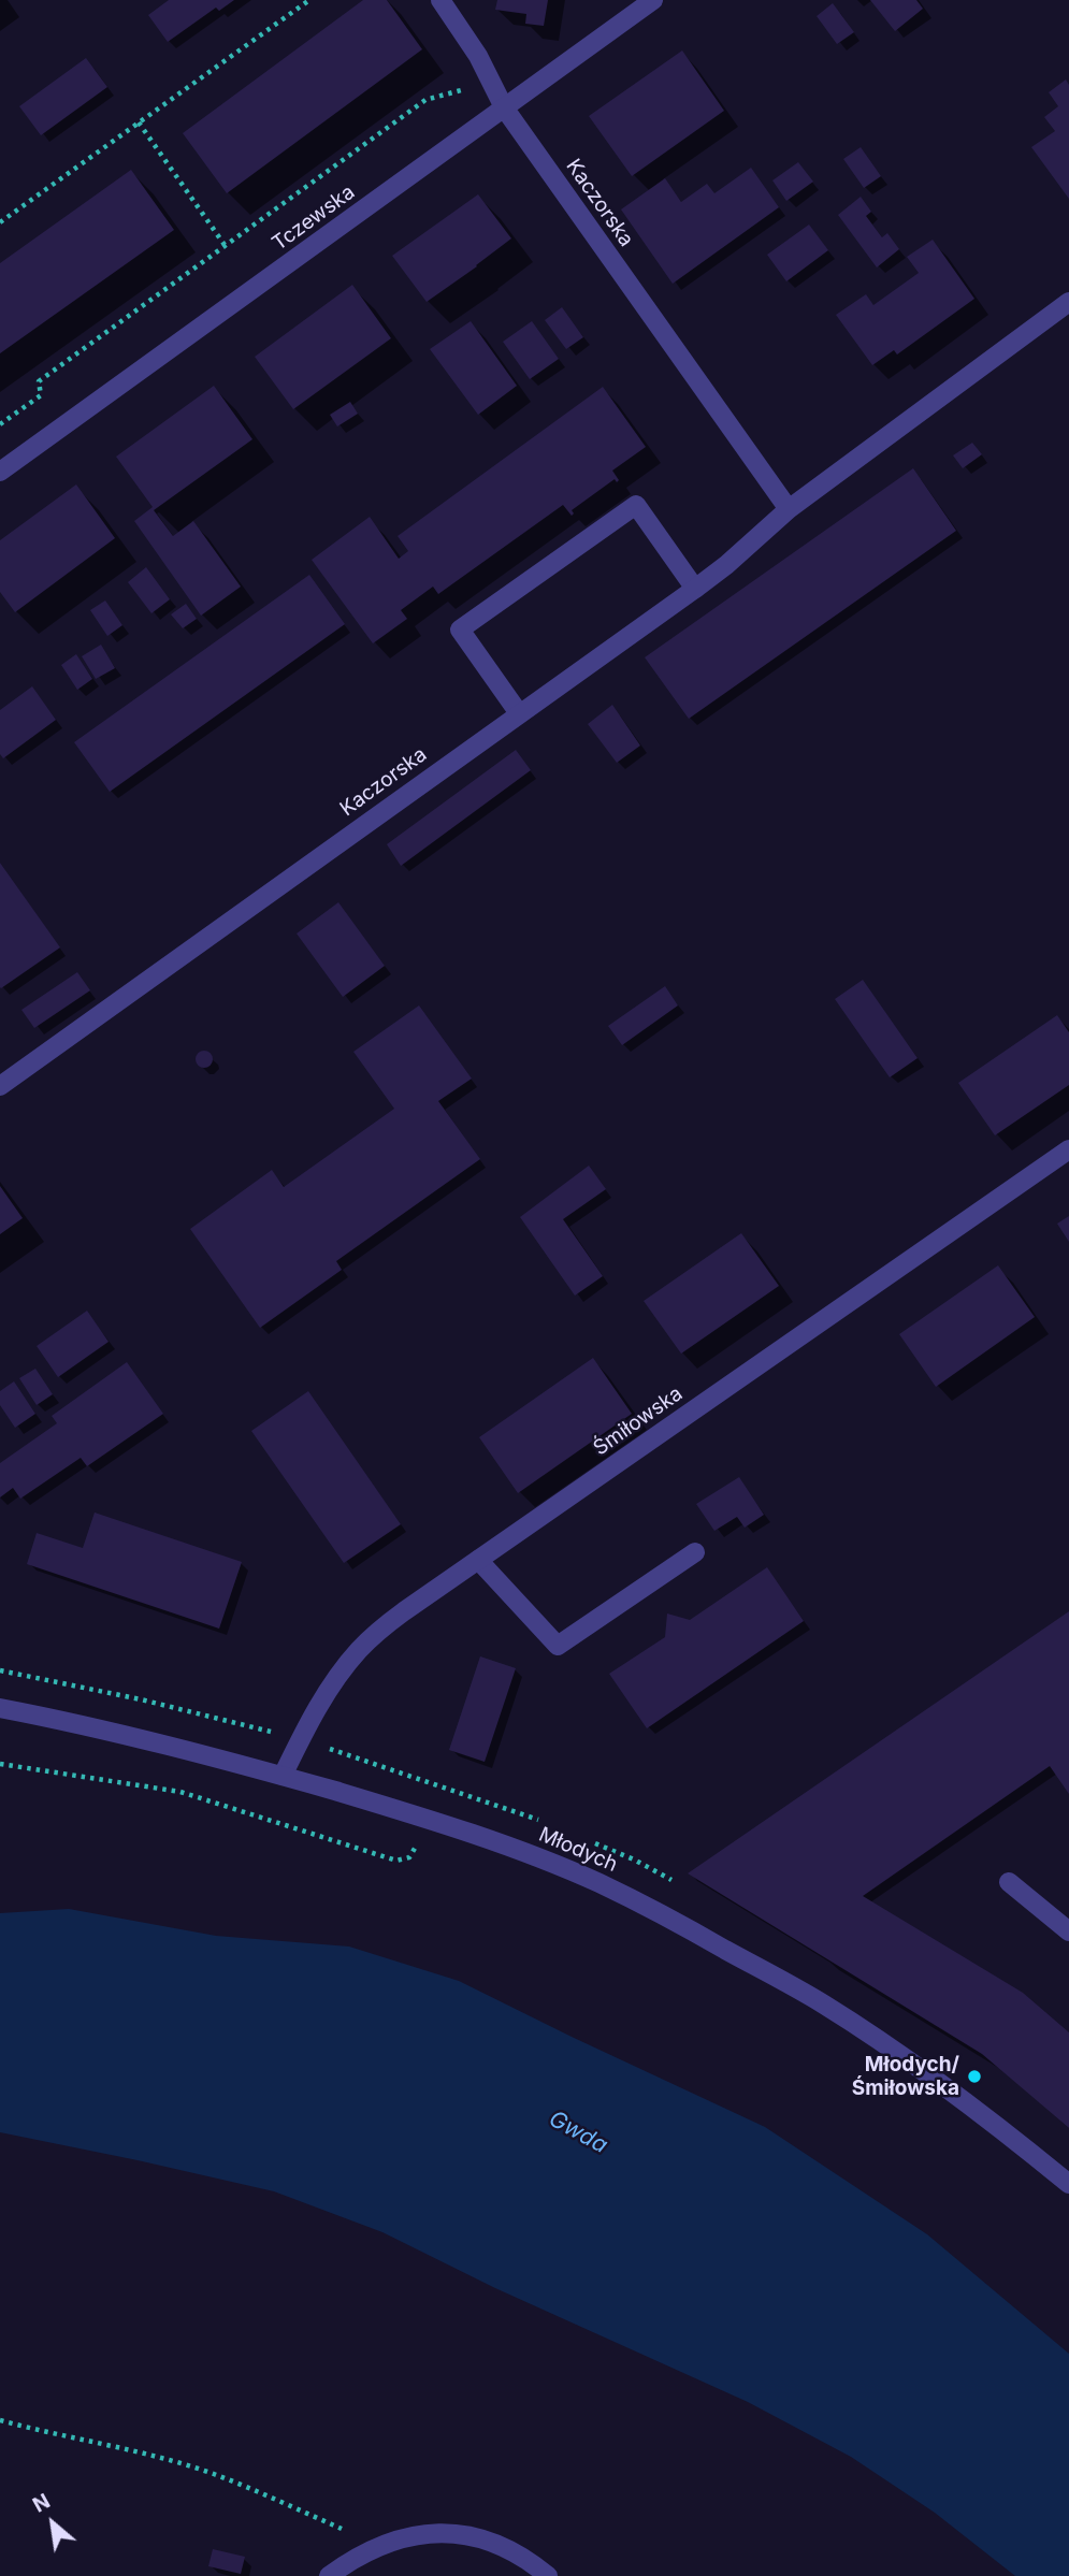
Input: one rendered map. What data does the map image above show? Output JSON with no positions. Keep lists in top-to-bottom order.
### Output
{
  "streets": {
    "street": [
      "Kaczorska",
      "Tczewska",
      "Śmiłowska",
      "Młodych"
    ]
  },
  "crossings": [
    ["Kaczorska", "Tczewska"],
    ["Śmiłowska", "Młodych"]
  ],
  "water": ["Gwda"],
  "places": ["Młodych/ Śmiłowska"],
  "north": "top left"
}
